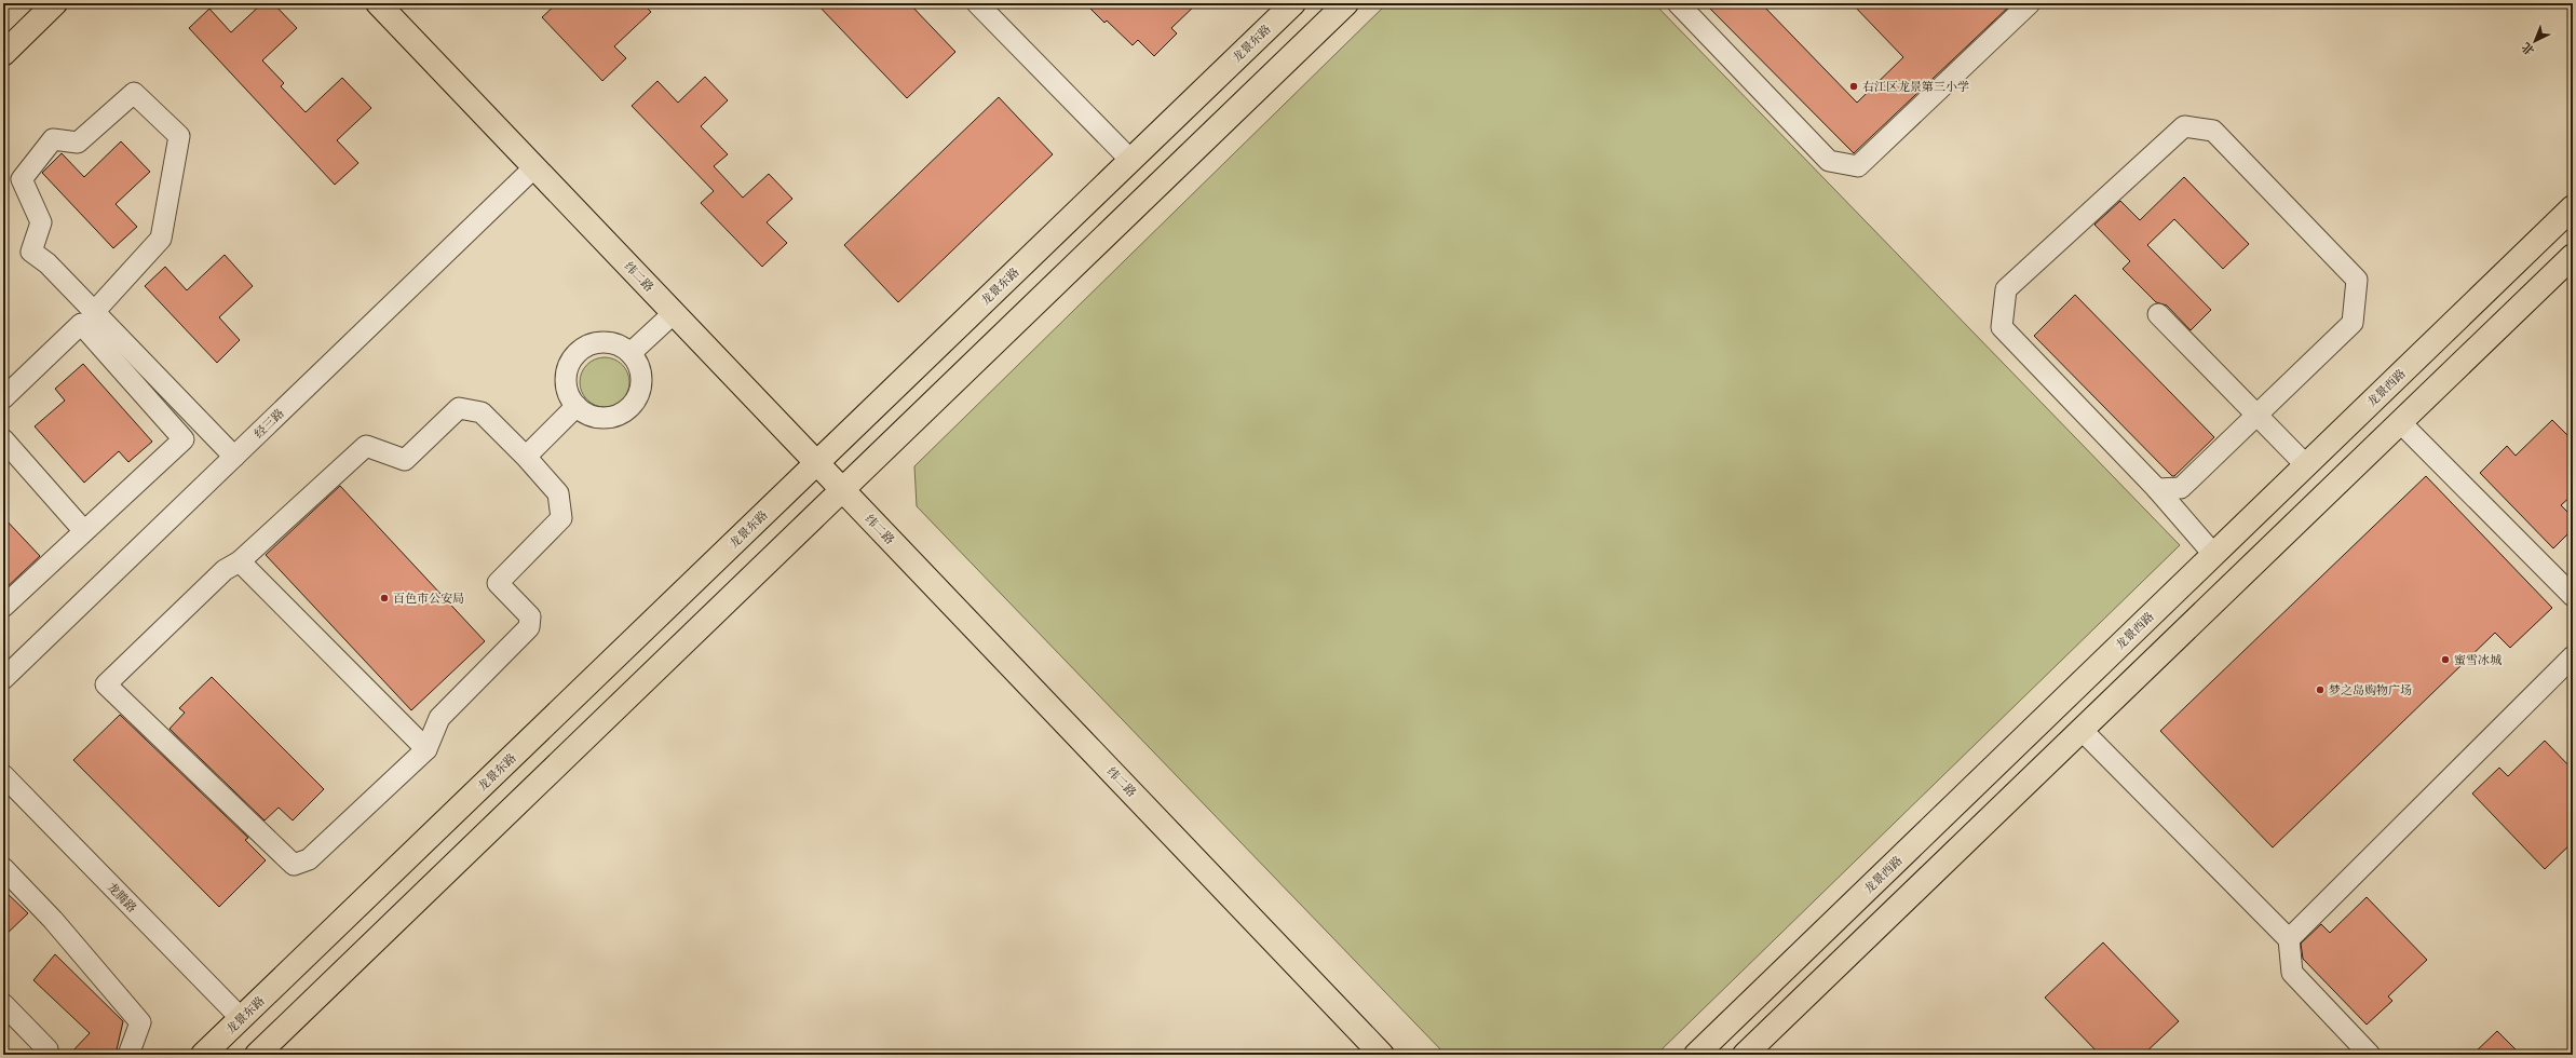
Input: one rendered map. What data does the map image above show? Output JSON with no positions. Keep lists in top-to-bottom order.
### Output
{
  "streets": {
    "main road": ["龙景东路", "纬二路", "龙景西路"],
    "street": ["经三路", "龙腾路"]
  },
  "crossings": [
    ["龙景东路", "纬二路"],
    ["龙景东路", "龙腾路"],
    ["纬二路", "经三路"]
  ],
  "places": [
    "右江区龙景第三小学",
    "百色市公安局",
    "蜜雪冰城",
    "梦之岛购物广场"
  ],
  "north": "bottom left"
}
